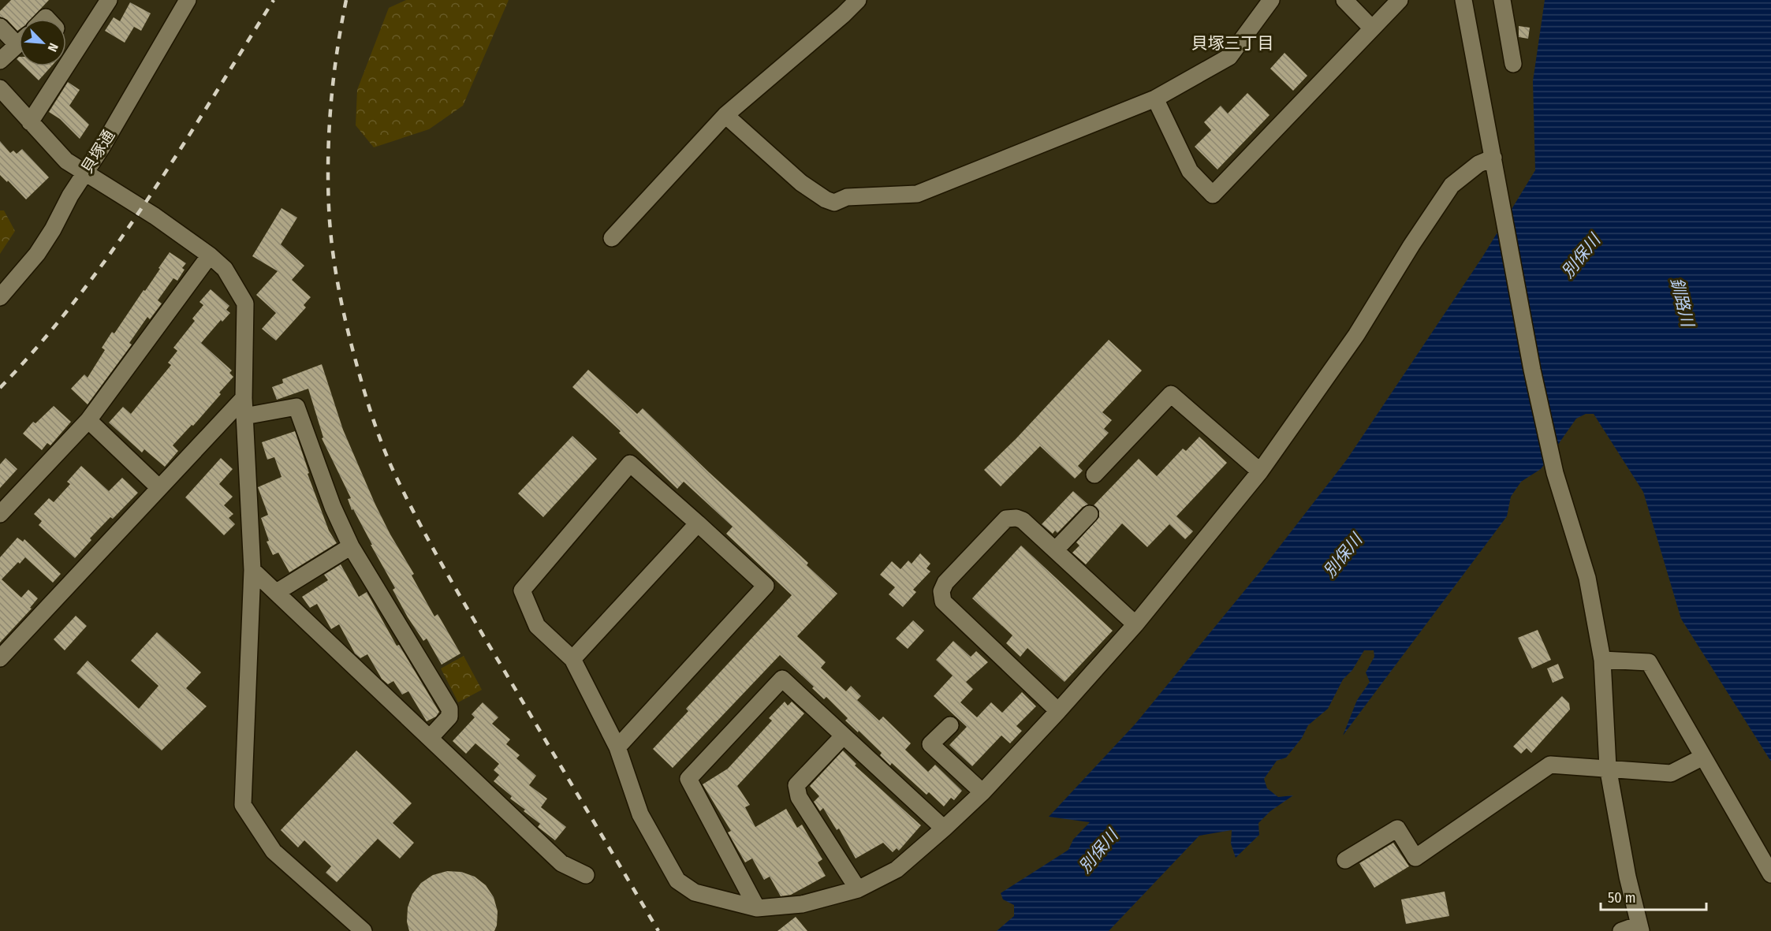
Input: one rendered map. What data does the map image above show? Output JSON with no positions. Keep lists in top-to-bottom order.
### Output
{
  "streets": {
    "street": ["貝塚通"]
  },
  "districts": ["貝塚三丁目"],
  "water": ["別保川", "釧路川"],
  "scale_bar": "50 m",
  "north": "bottom right"
}
